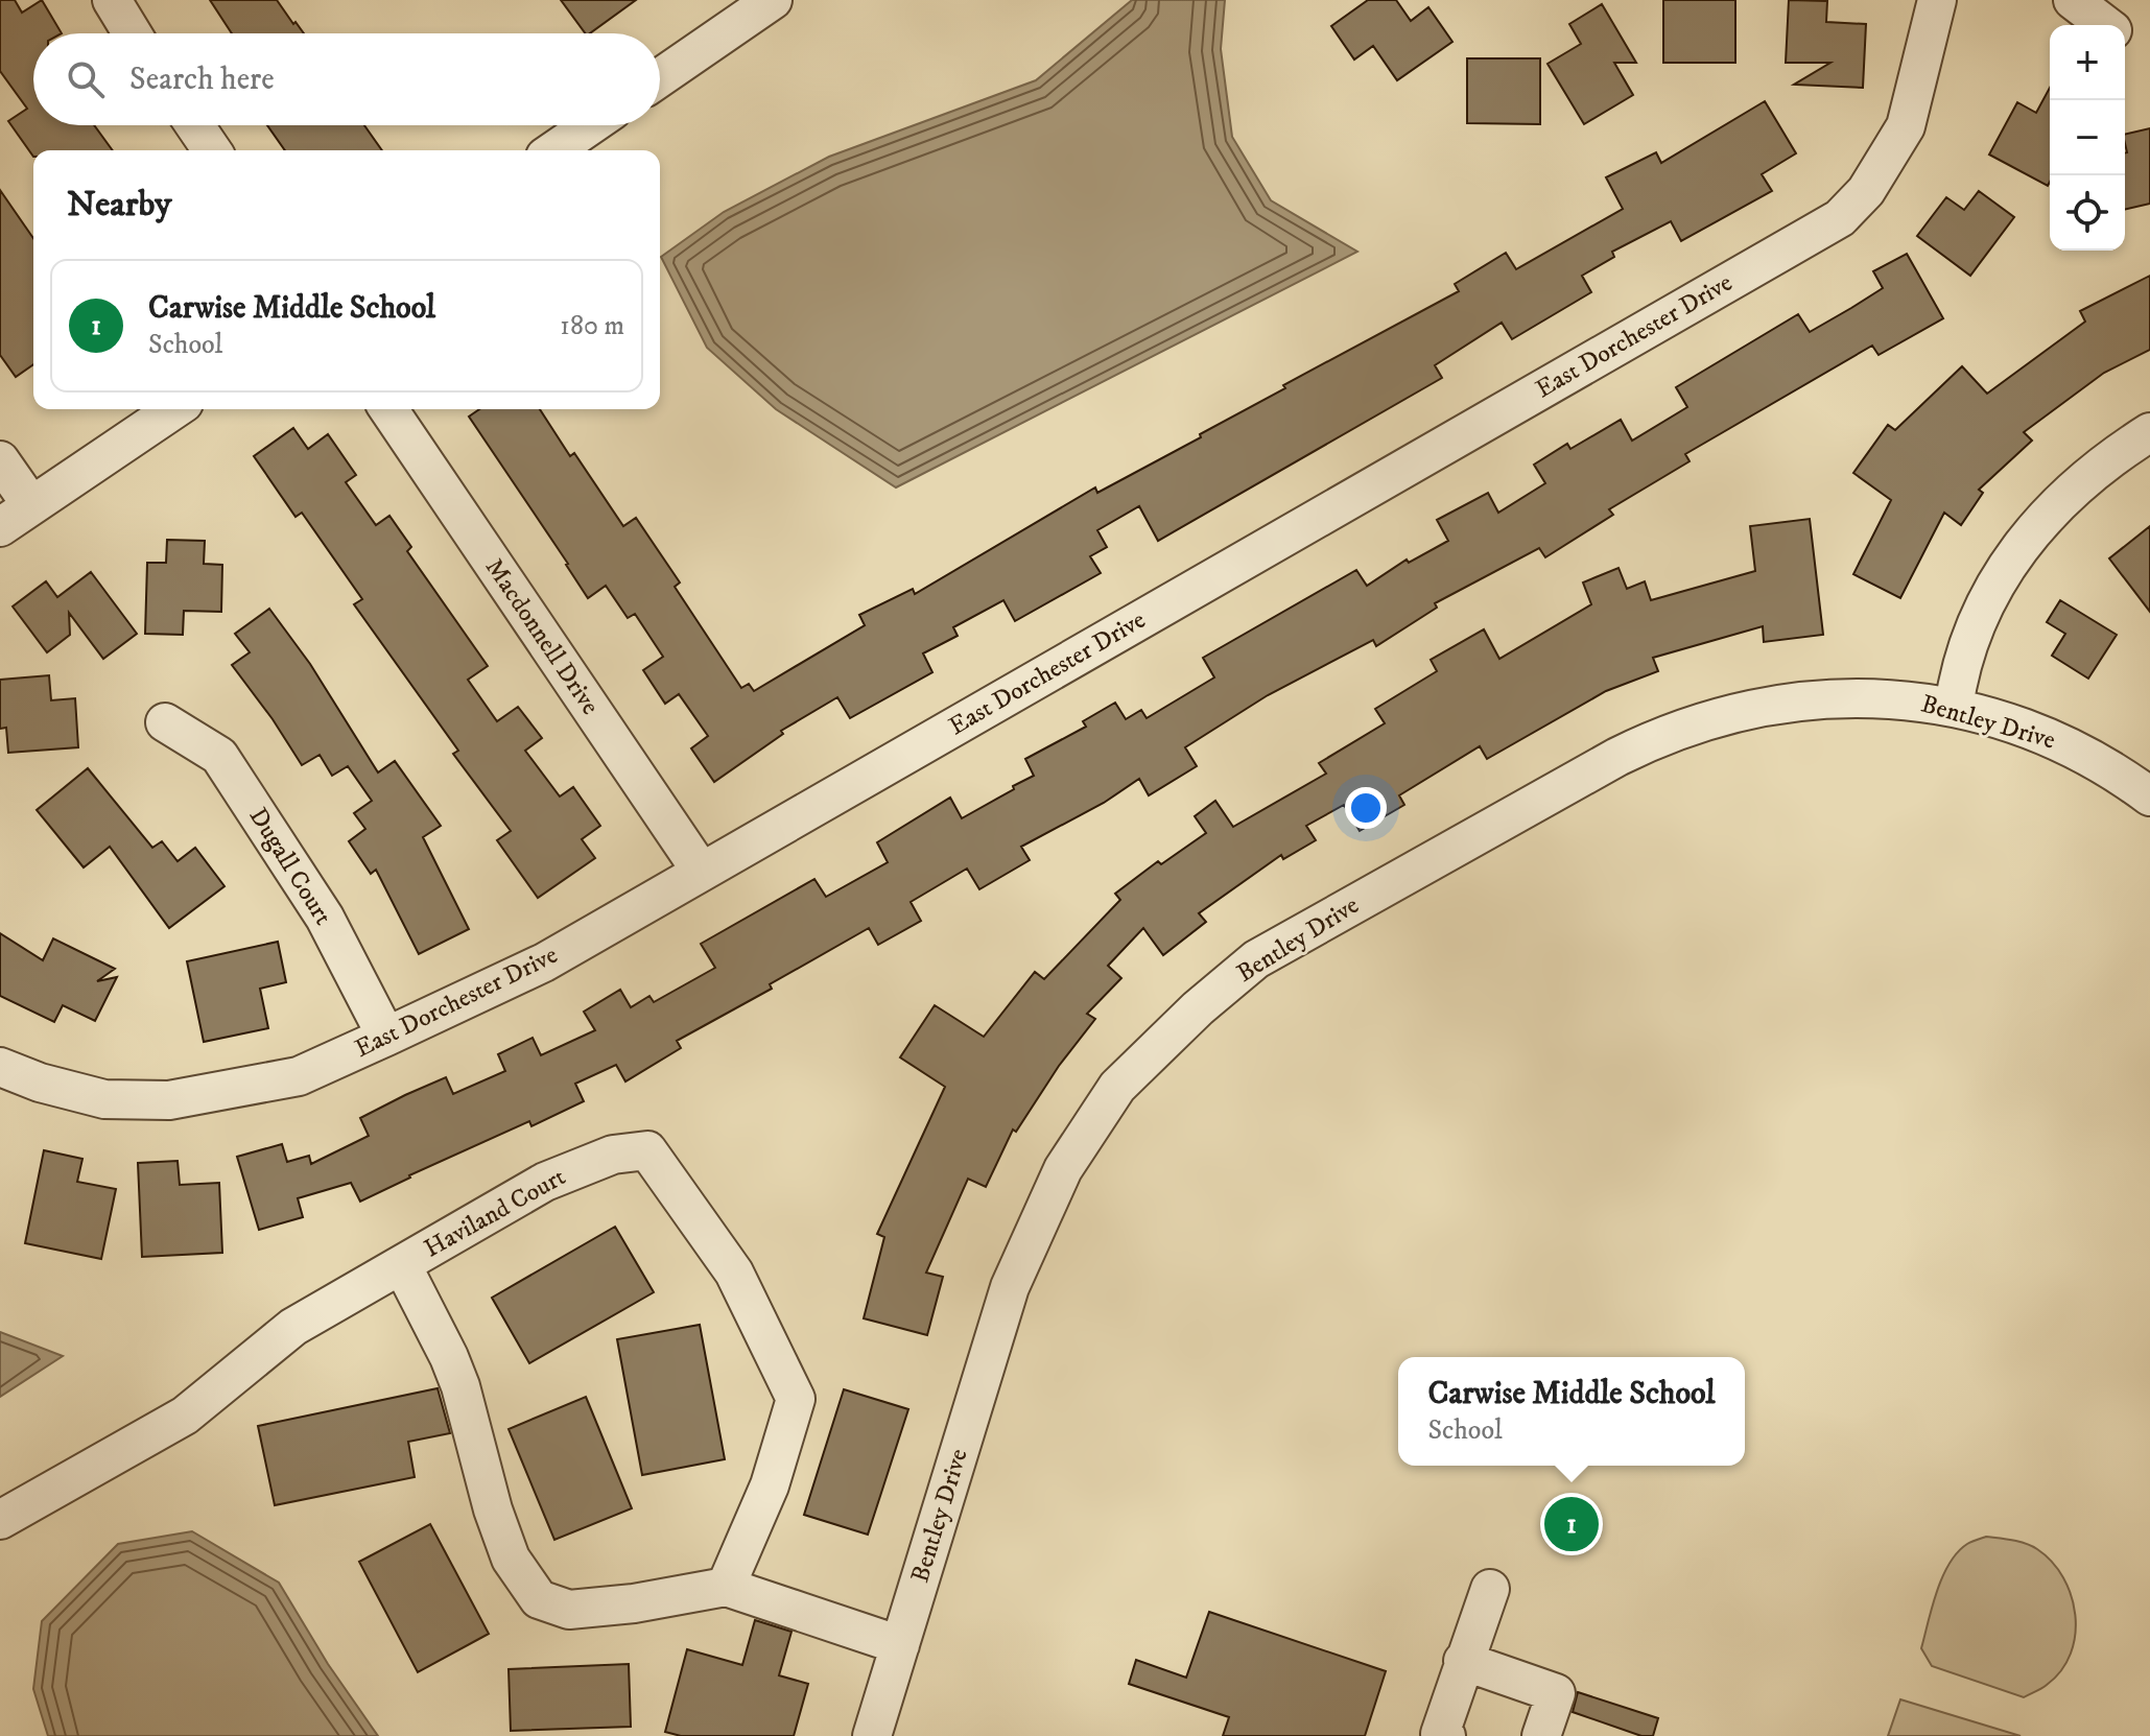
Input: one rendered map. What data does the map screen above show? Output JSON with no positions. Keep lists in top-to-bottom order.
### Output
{
  "streets": {
    "street": [
      "East Dorchester Drive",
      "Macdonnell Drive",
      "Bentley Drive",
      "Dugall Court",
      "Haviland Court"
    ]
  },
  "crossings": [
    ["East Dorchester Drive", "Macdonnell Drive"],
    ["East Dorchester Drive", "Dugall Court"],
    ["Bentley Drive", "Haviland Court"]
  ],
  "page": {
    "map_buttons": ["+", "−"],
    "search": "Search here",
    "heading": "Nearby",
    "list": [
      {
        "mark": "1",
        "name": "Carwise Middle School",
        "note": "School",
        "value": "180 m"
      }
    ],
    "popup": ["Carwise Middle School", "School"],
    "pins": "1"
  }
}
